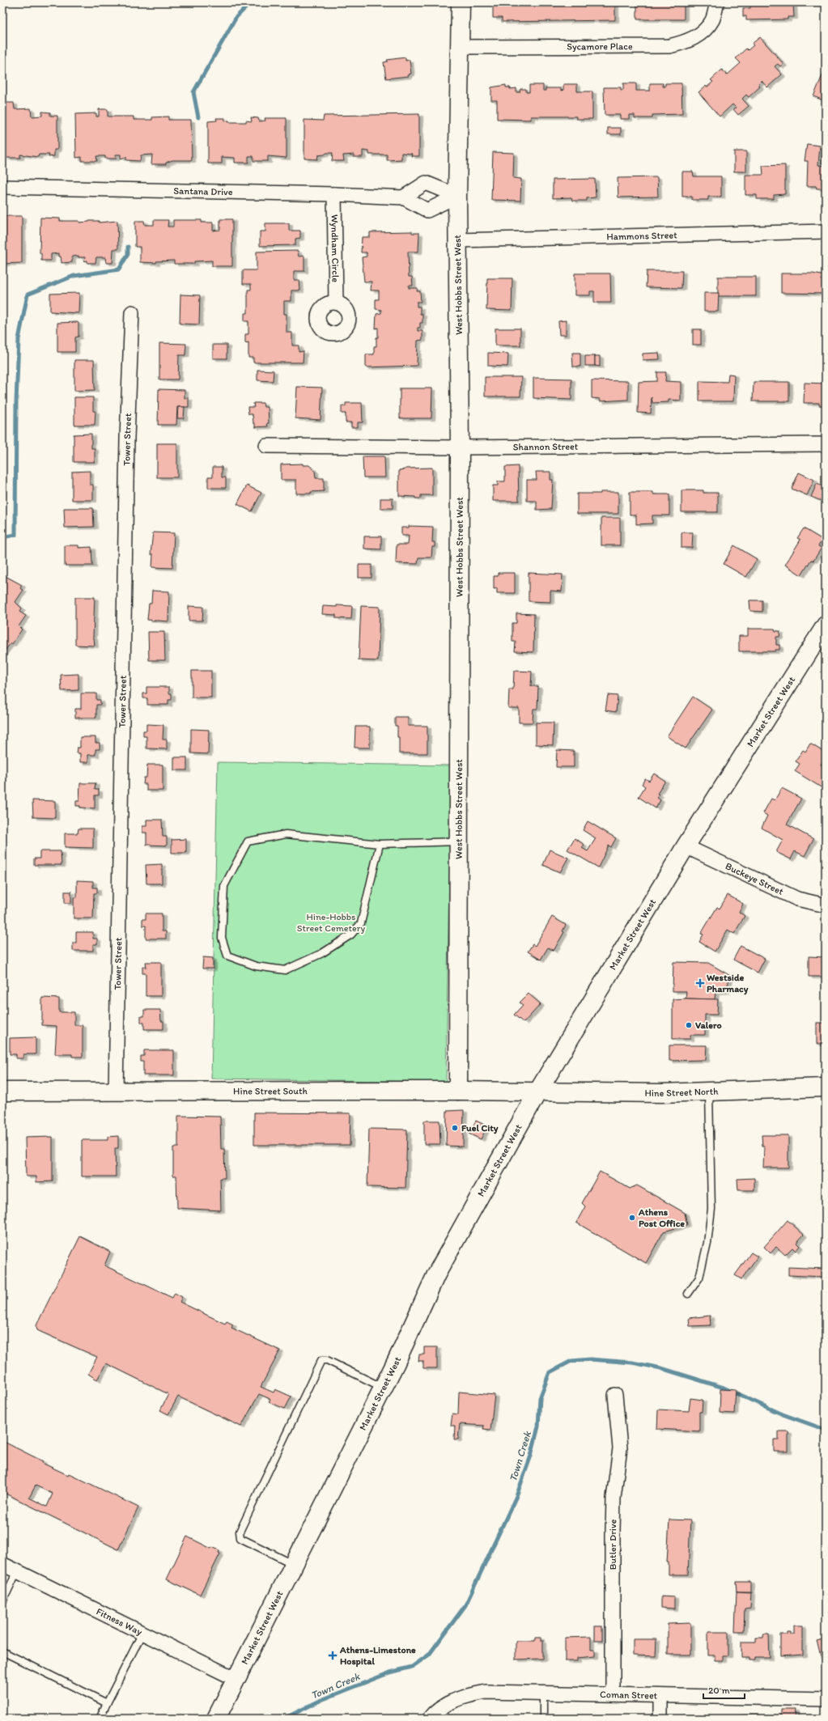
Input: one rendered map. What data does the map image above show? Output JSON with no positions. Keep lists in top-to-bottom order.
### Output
{
  "streets": {
    "street": [
      "Sycamore Place",
      "Santana Drive",
      "Hammons Street",
      "Wyndham Circle",
      "West Hobbs Street West",
      "Tower Street",
      "Shannon Street",
      "Market Street West",
      "Buckeye Street",
      "Hine Street South",
      "Hine Street North",
      "Butler Drive",
      "Fitness Way",
      "Coman Street"
    ]
  },
  "crossings": [
    ["Sycamore Place", "West Hobbs Street West"],
    ["Santana Drive", "Wyndham Circle"],
    ["Santana Drive", "West Hobbs Street West"],
    ["Hammons Street", "West Hobbs Street West"],
    ["West Hobbs Street West", "Shannon Street"],
    ["West Hobbs Street West", "Hine Street South"],
    ["Tower Street", "Hine Street South"],
    ["Market Street West", "Buckeye Street"],
    ["Market Street West", "Hine Street South"],
    ["Market Street West", "Hine Street North"],
    ["Market Street West", "Fitness Way"],
    ["Hine Street South", "Hine Street North"],
    ["Butler Drive", "Coman Street"]
  ],
  "water": ["Town Creek"],
  "parks": ["Hine-Hobbs Street Cemetery"],
  "places": {
    "health": ["Westside Pharmacy", "Athens-Limestone Hospital"],
    "other": ["Valero", "Fuel City", "Athens Post Office"]
  },
  "scale_bar": "20 m"
}
